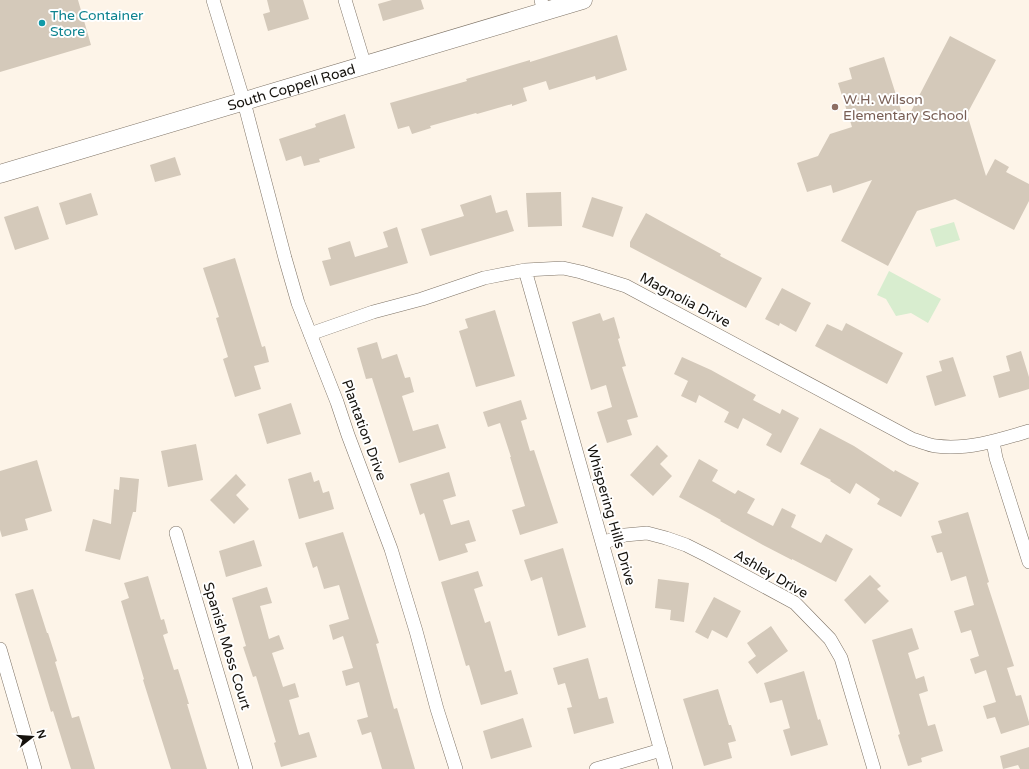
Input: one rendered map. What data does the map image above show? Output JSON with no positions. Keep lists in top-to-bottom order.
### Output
{
  "streets": {
    "street": [
      "South Coppell Road",
      "Magnolia Drive",
      "Plantation Drive",
      "Whispering Hills Drive",
      "Ashley Drive",
      "Spanish Moss Court"
    ]
  },
  "crossings": [
    ["South Coppell Road", "Plantation Drive"],
    ["Magnolia Drive", "Plantation Drive"],
    ["Magnolia Drive", "Whispering Hills Drive"],
    ["Whispering Hills Drive", "Ashley Drive"]
  ],
  "places": ["The Container Store", "W.H. Wilson Elementary School"],
  "north": "right"
}
